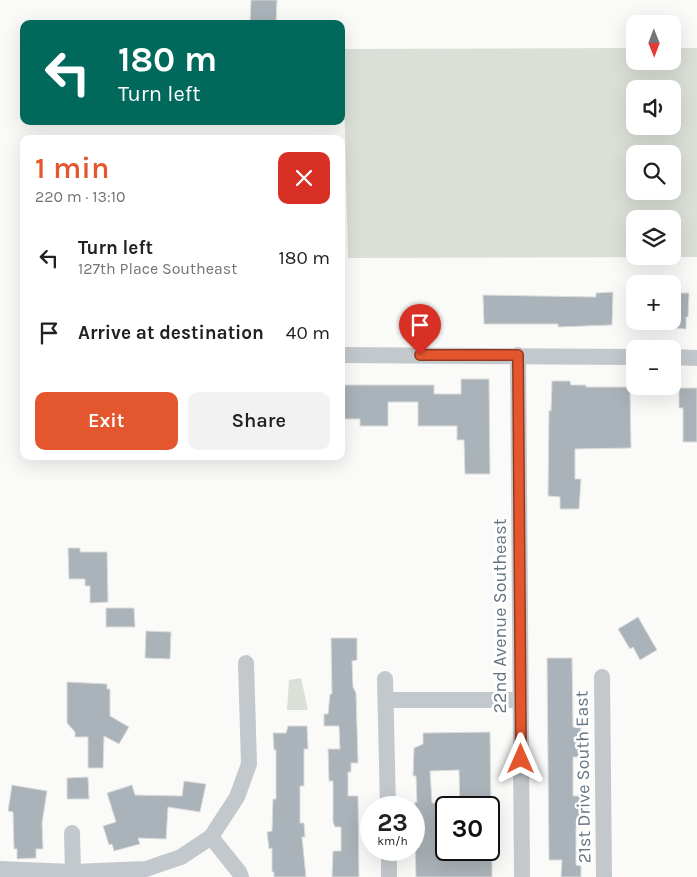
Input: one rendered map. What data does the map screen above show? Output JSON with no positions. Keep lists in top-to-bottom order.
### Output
{
  "streets": {
    "street": ["22nd Avenue Southeast", "21st Drive South East"]
  },
  "north": "bottom",
  "page": {
    "map_buttons": ["+", "−"],
    "turn": ["180 m", "Turn left"],
    "heading": ["1 min", "220 m · 13:10"],
    "list": [
      {
        "name": "Turn left",
        "note": "127th Place Southeast",
        "value": "180 m"
      },
      {
        "name": "Arrive at destination",
        "value": "40 m"
      }
    ],
    "buttons": ["Exit", "Share"],
    "speed": "23 km/h",
    "limit": "30"
  }
}
